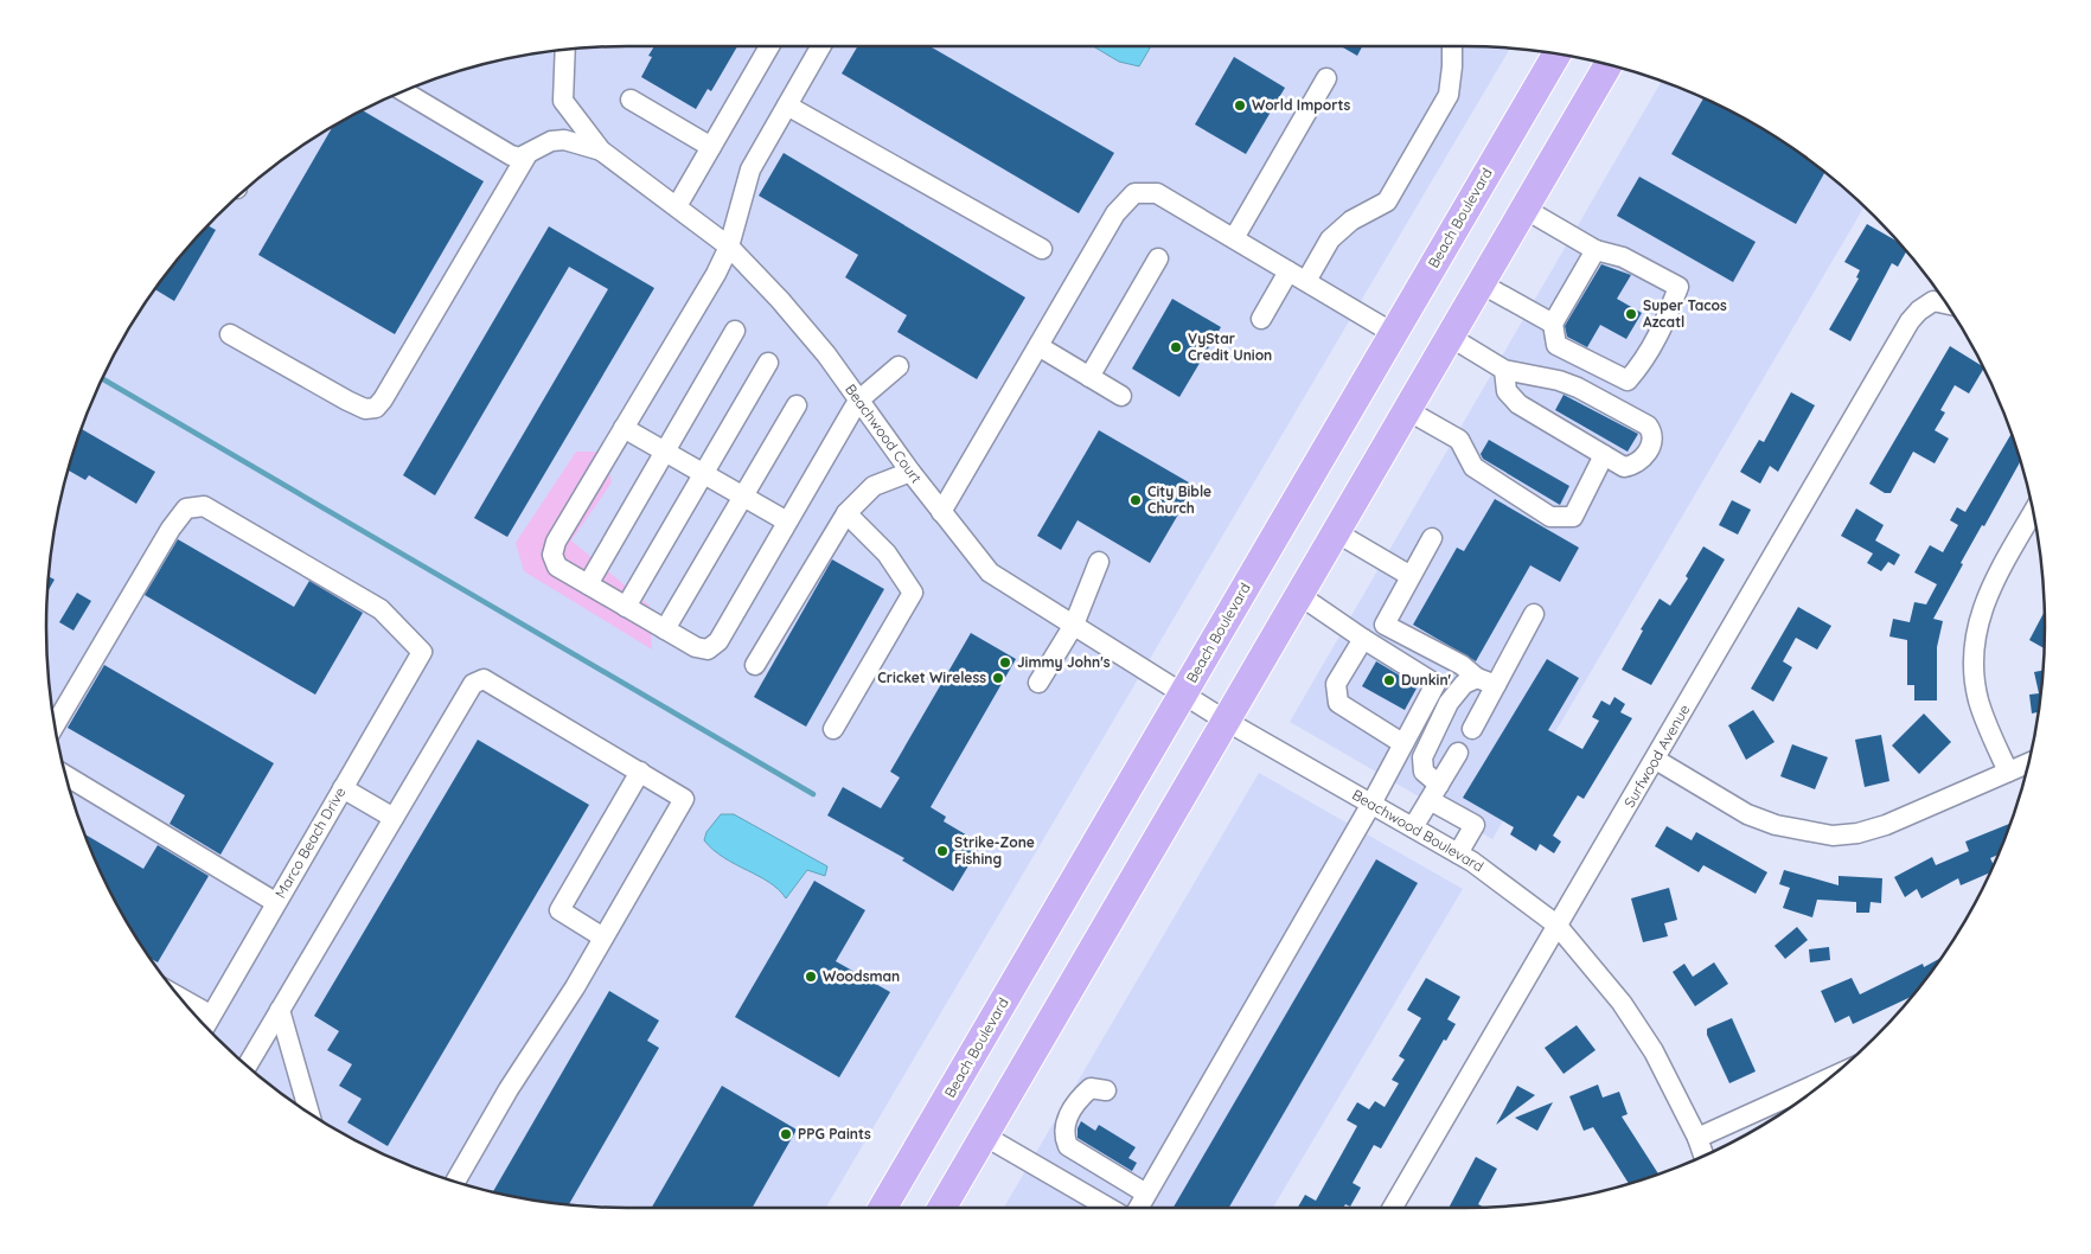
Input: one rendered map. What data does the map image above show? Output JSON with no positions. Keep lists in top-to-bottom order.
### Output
{
  "streets": {
    "highway": ["Beach Boulevard"],
    "street": [
      "Beachwood Court",
      "Surfwood Avenue",
      "Beachwood Boulevard",
      "Marco Beach Drive"
    ]
  },
  "crossings": [
    ["Beach Boulevard", "Beachwood Court"],
    ["Beach Boulevard", "Beachwood Boulevard"],
    ["Beachwood Court", "Beachwood Boulevard"],
    ["Surfwood Avenue", "Beachwood Boulevard"]
  ],
  "places": [
    "World Imports",
    "Super Tacos Azcatl",
    "VyStar Credit Union",
    "City Bible Church",
    "Jimmy John's",
    "Cricket Wireless",
    "Dunkin'",
    "Strike-Zone Fishing",
    "Woodsman",
    "PPG Paints"
  ]
}
